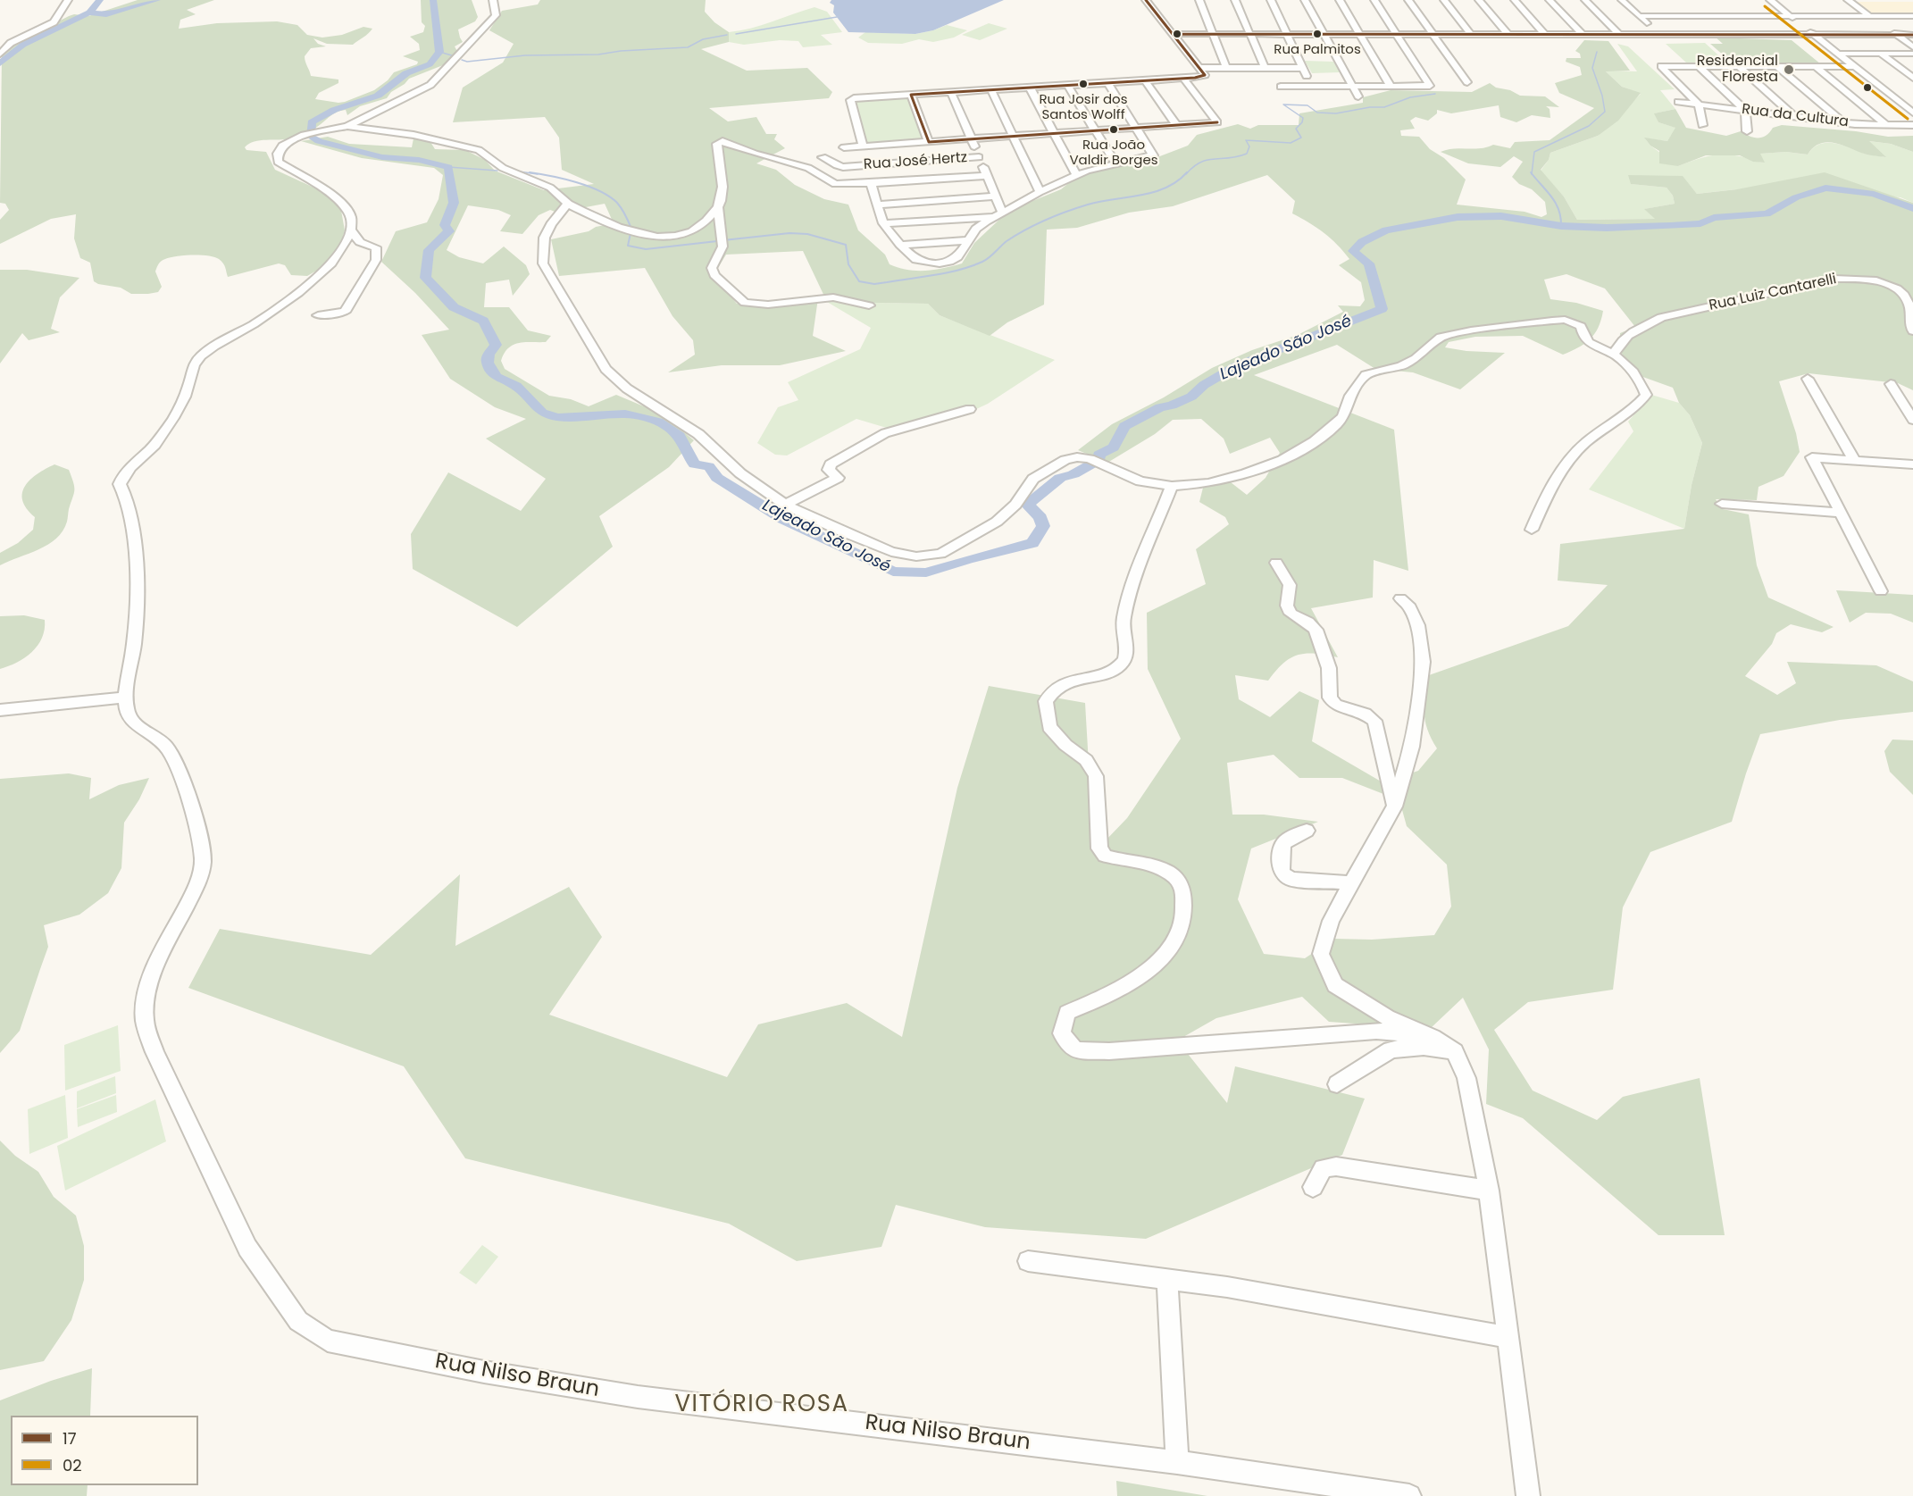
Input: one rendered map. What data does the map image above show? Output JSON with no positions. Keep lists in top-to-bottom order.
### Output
{
  "streets": {
    "street": [
      "Rua da Cultura",
      "Rua José Hertz",
      "Rua Luiz Cantarelli",
      "Rua Nilso Braun"
    ]
  },
  "districts": ["VITÓRIO ROSA"],
  "water": ["Lajeado São José"],
  "places": [
    "Rua Palmitos",
    "Residencial Floresta",
    "Rua Josir dos Santos Wolff",
    "Rua João Valdir Borges"
  ],
  "lines": ["transit line 17", "transit line 02"],
  "legend": ["17", "02"]
}
